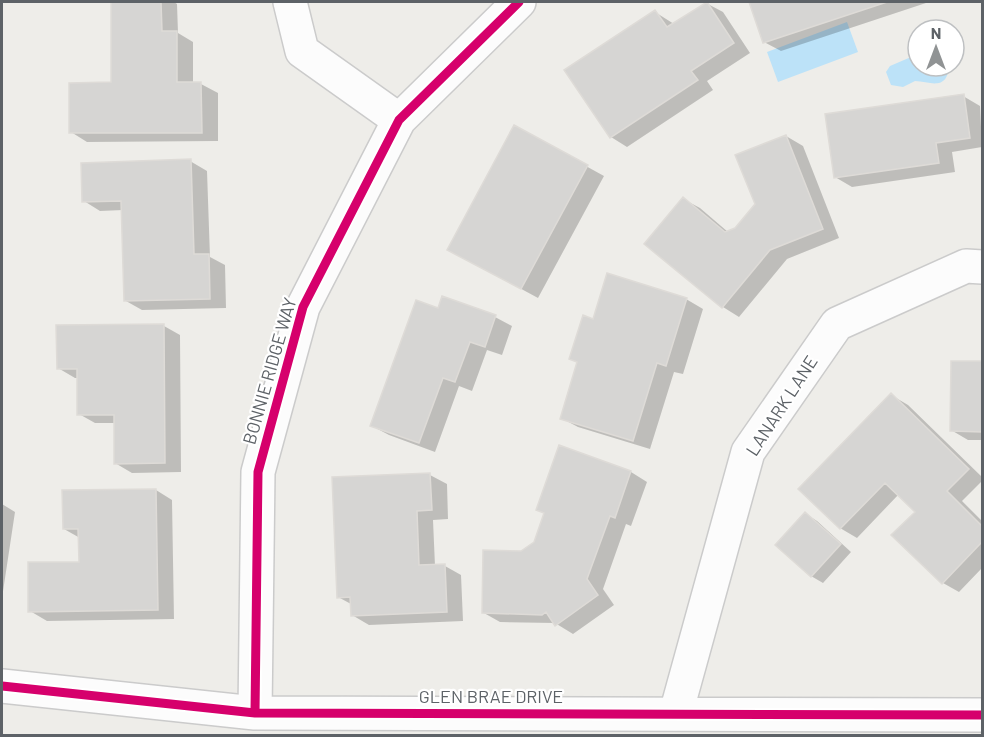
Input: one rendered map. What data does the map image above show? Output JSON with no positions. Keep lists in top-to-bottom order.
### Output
{
  "streets": {
    "street": ["BONNIE RIDGE WAY", "LANARK LANE", "GLEN BRAE DRIVE"]
  },
  "crossings": [
    ["BONNIE RIDGE WAY", "GLEN BRAE DRIVE"],
    ["LANARK LANE", "GLEN BRAE DRIVE"]
  ],
  "north": "top"
}
